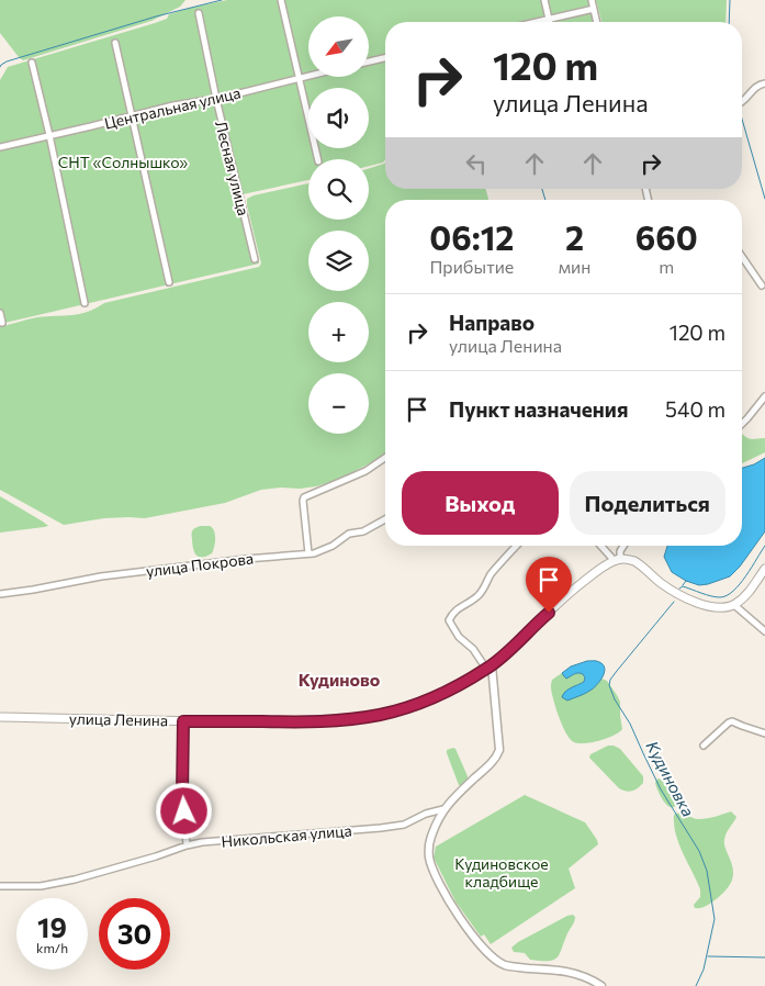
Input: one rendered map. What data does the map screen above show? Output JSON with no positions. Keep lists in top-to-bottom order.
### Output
{
  "streets": {
    "main road": ["улица Ленина"],
    "street": [
      "Центральная улица",
      "Лесная улица",
      "улица Покрова",
      "Никольская улица"
    ]
  },
  "crossings": [
    ["Центральная улица", "Лесная улица"]
  ],
  "districts": ["Кудиново"],
  "water": ["Кудиновка"],
  "parks": ["СНТ «Солнышко»", "Кудиновское кладбище"],
  "north": "bottom left",
  "page": {
    "map_buttons": ["+", "−"],
    "turn": ["120 m", "улица Ленина"],
    "eta": [
      "06:12",
      "Прибытие",
      "2",
      "мин",
      "660",
      "m"
    ],
    "list": [
      {
        "name": "Направо",
        "note": "улица Ленина",
        "value": "120 m"
      },
      {
        "name": "Пункт назначения",
        "value": "540 m"
      }
    ],
    "buttons": ["Выход", "Поделиться"],
    "speed": "19 km/h",
    "limit": "30"
  }
}
